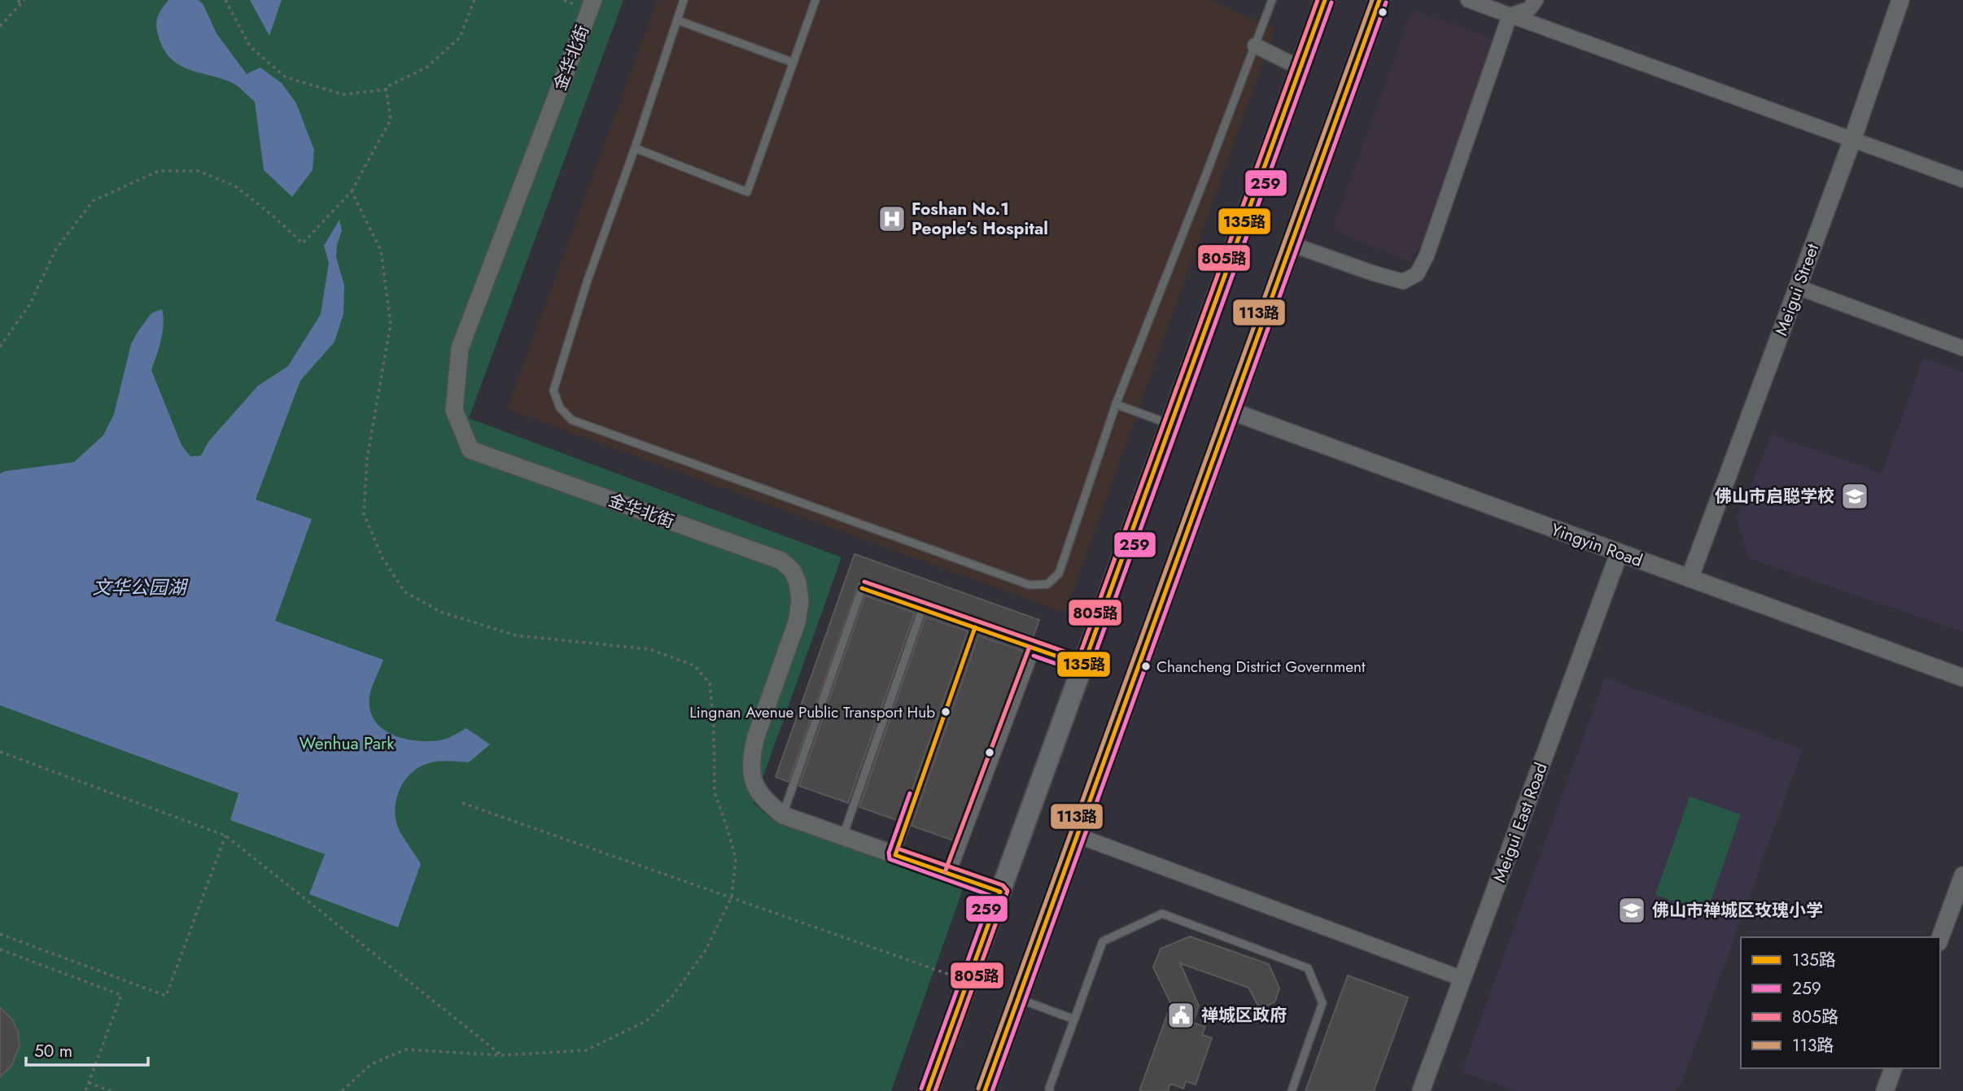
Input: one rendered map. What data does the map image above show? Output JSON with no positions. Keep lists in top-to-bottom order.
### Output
{
  "streets": {
    "street": [
      "金华北街",
      "Meigui Street",
      "Yingyin Road",
      "Meigui East Road"
    ]
  },
  "crossings": [
    ["Meigui Street", "Yingyin Road"],
    ["Yingyin Road", "Meigui East Road"]
  ],
  "water": ["文华公园湖"],
  "parks": ["Wenhua Park"],
  "places": {
    "hospital": ["Foshan No.1 People's Hospital"],
    "school or university": ["佛山市启聪学校", "佛山市禅城区玫瑰小学"],
    "other": ["Chancheng District Government", "Lingnan Avenue Public Transport Hub"],
    "public building": ["禅城区政府"]
  },
  "lines": [
    "transit line 135路",
    "transit line 805路",
    "transit line 113路",
    "transit line 259"
  ],
  "legend": [
    "135路",
    "259",
    "805路",
    "113路"
  ],
  "scale_bar": "50 m"
}
